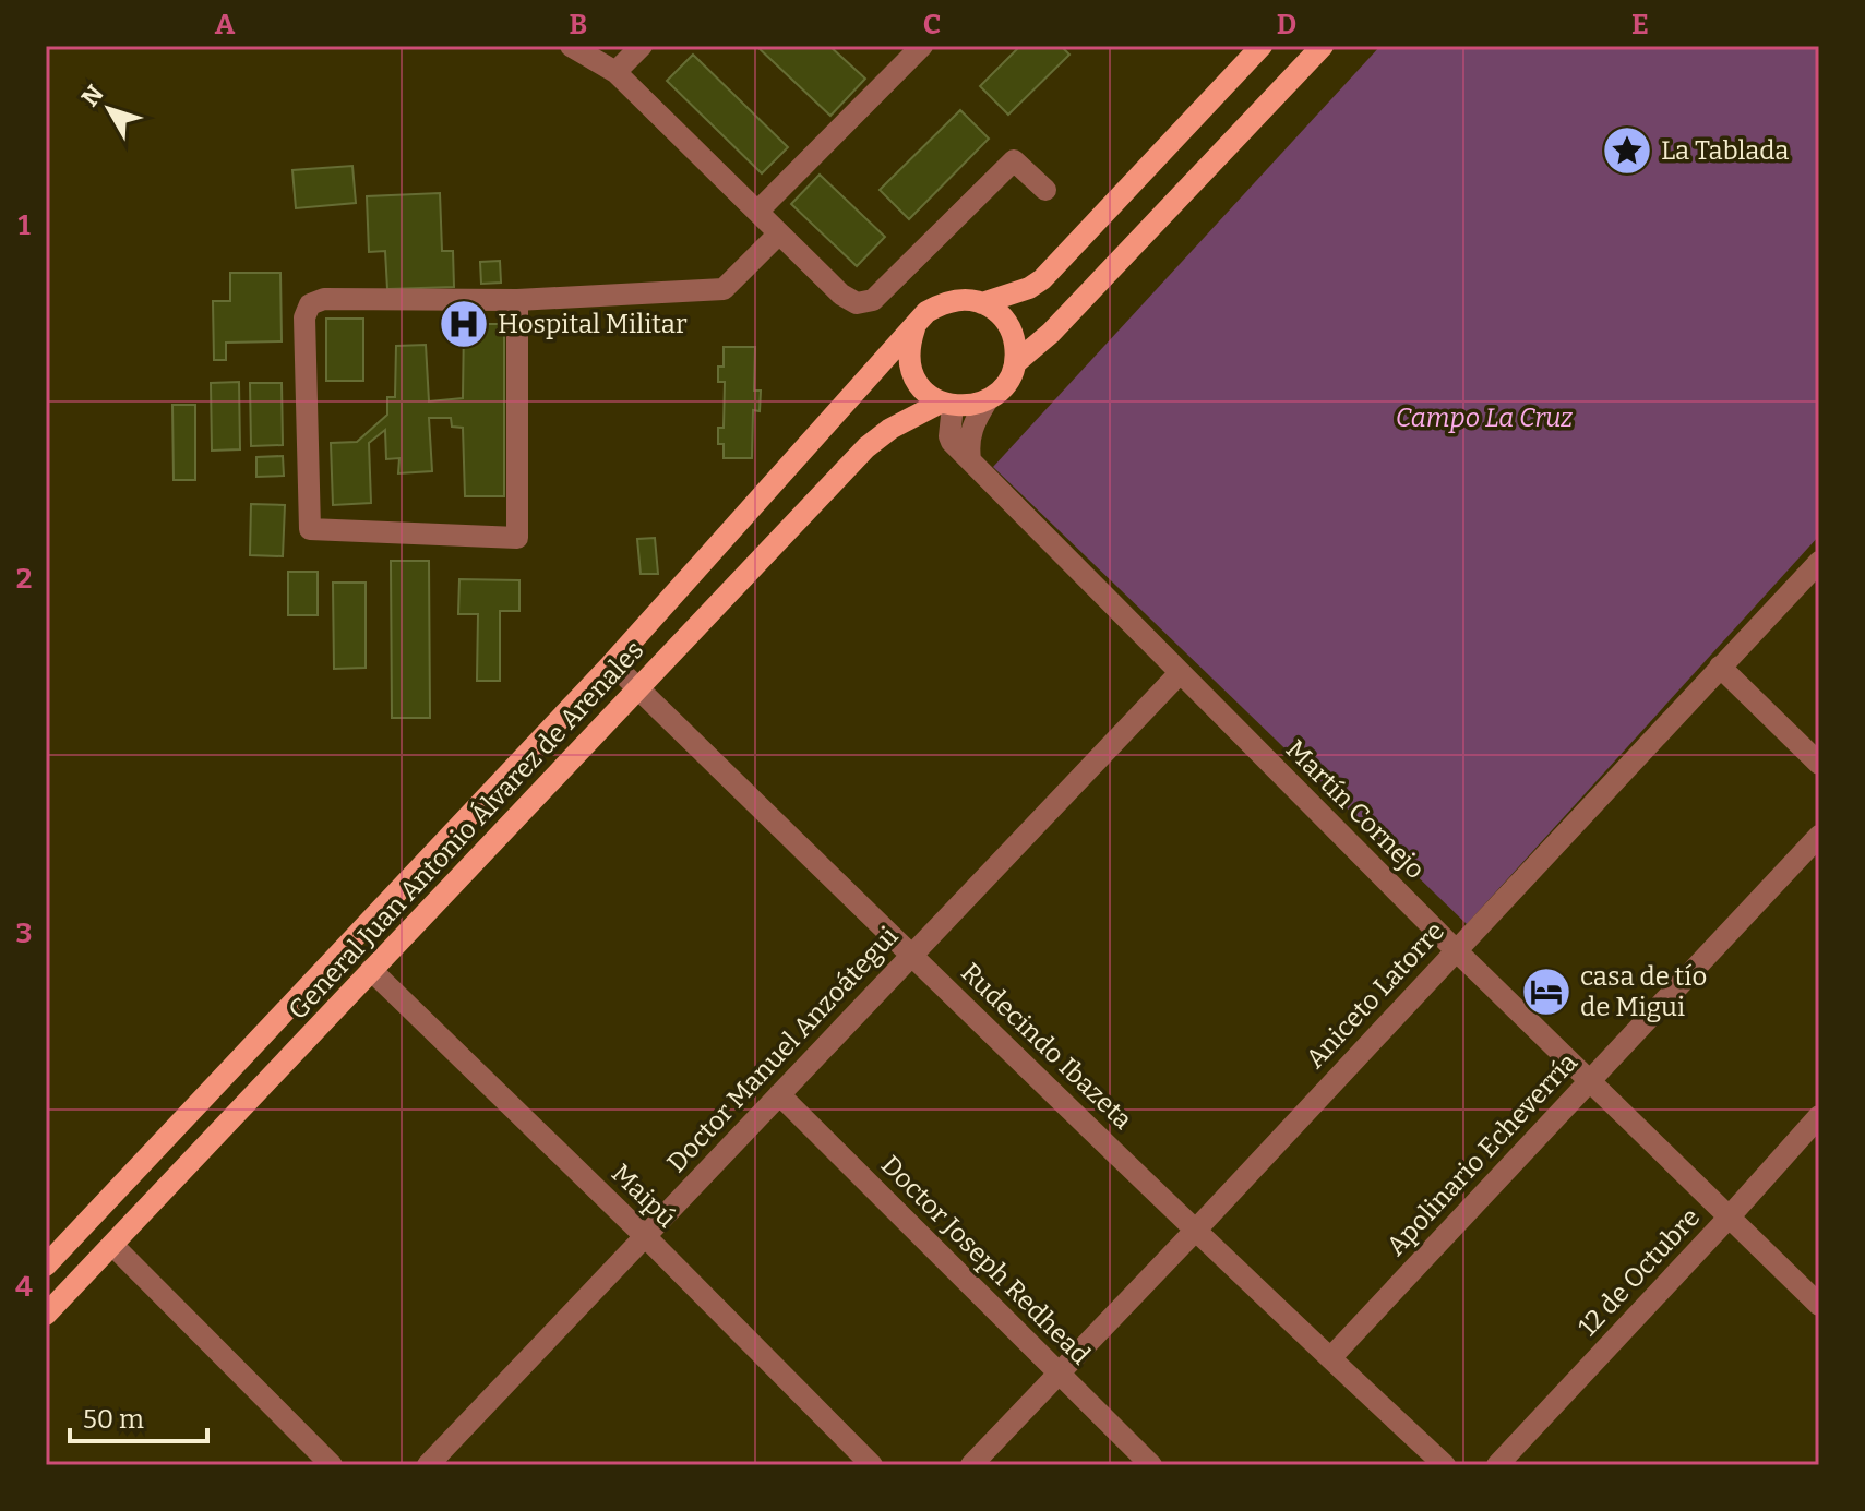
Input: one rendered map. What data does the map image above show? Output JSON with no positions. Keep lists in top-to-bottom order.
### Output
{
  "streets": {
    "main road": ["General Juan Antonio Álvarez de Arenales"],
    "street": [
      "Martín Cornejo",
      "Aniceto Latorre",
      "Rudecindo Ibazeta",
      "Doctor Manuel Anzoátegui",
      "Apolinario Echeverría",
      "Maipú",
      "Doctor Joseph Redhead",
      "12 de Octubre"
    ]
  },
  "crossings": [
    ["Martín Cornejo", "General Juan Antonio Álvarez de Arenales"],
    ["Martín Cornejo", "Aniceto Latorre"],
    ["Martín Cornejo", "Doctor Manuel Anzoátegui"],
    ["Martín Cornejo", "Apolinario Echeverría"],
    ["Martín Cornejo", "12 de Octubre"],
    ["General Juan Antonio Álvarez de Arenales", "Rudecindo Ibazeta"],
    ["General Juan Antonio Álvarez de Arenales", "Maipú"],
    ["Aniceto Latorre", "Rudecindo Ibazeta"],
    ["Aniceto Latorre", "Doctor Joseph Redhead"],
    ["Rudecindo Ibazeta", "Doctor Manuel Anzoátegui"],
    ["Rudecindo Ibazeta", "Apolinario Echeverría"],
    ["Doctor Manuel Anzoátegui", "Maipú"],
    ["Doctor Manuel Anzoátegui", "Doctor Joseph Redhead"]
  ],
  "parks": ["Campo La Cruz"],
  "places": {
    "place": ["La Tablada"],
    "hospital": ["Hospital Militar"],
    "hotel": ["casa de tío de Migui"]
  },
  "scale_bar": "50 m",
  "north": "top left",
  "grid": {
    "columns": [
      "A",
      "B",
      "C",
      "D",
      "E"
    ],
    "rows": [
      "1",
      "2",
      "3",
      "4"
    ]
  }
}
